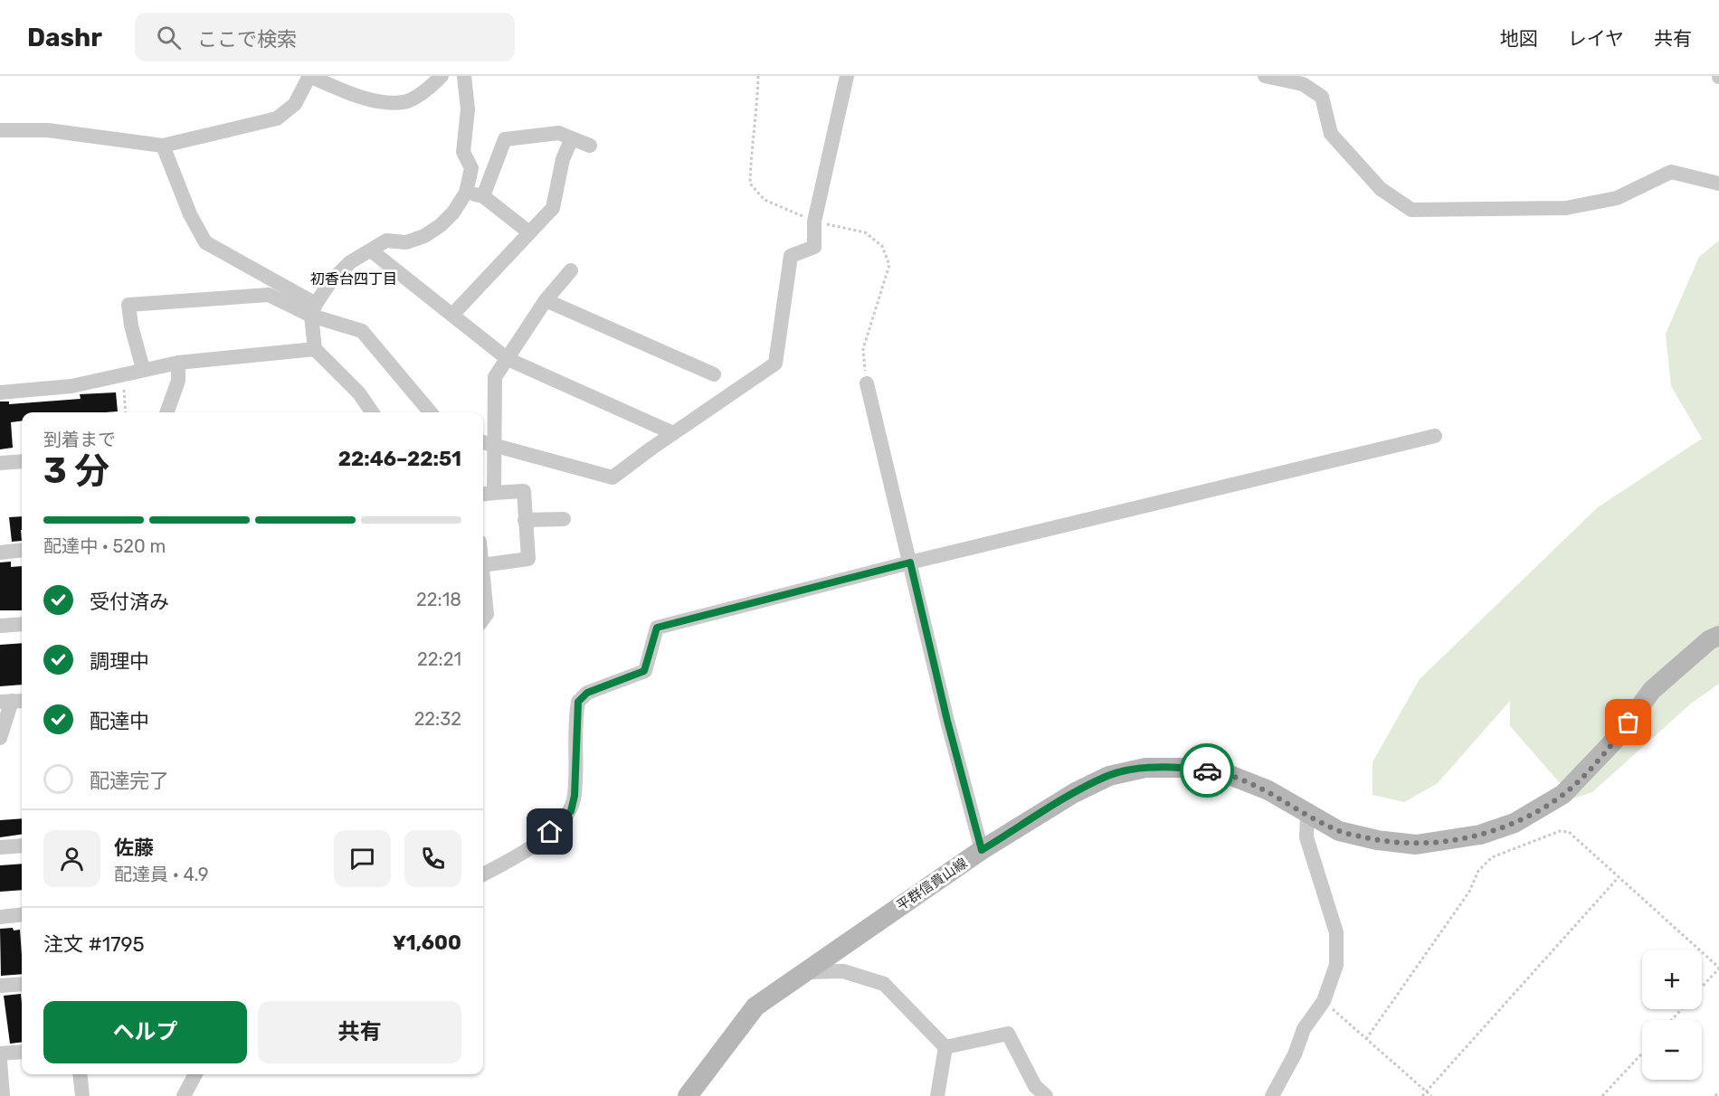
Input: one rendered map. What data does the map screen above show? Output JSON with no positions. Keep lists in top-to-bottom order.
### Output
{
  "streets": {
    "main road": ["平群信貴山線"]
  },
  "districts": ["初香台四丁目"],
  "page": {
    "header": "Dashr",
    "search": "ここで検索",
    "nav": ["地図", "レイヤ", "共有"],
    "heading": ["3 分", "到着まで", "22:46–22:51"],
    "panel": [
      "佐藤",
      "配達員 · 4.9",
      "注文 #1795",
      "¥1,600"
    ],
    "bar": "配達中 · 520 m",
    "list": [
      ["受付済み", "22:18"],
      ["調理中", "22:21"],
      ["配達中", "22:32"],
      "配達完了"
    ],
    "map_buttons": ["+", "−"],
    "buttons": ["ヘルプ", "共有"]
  }
}
